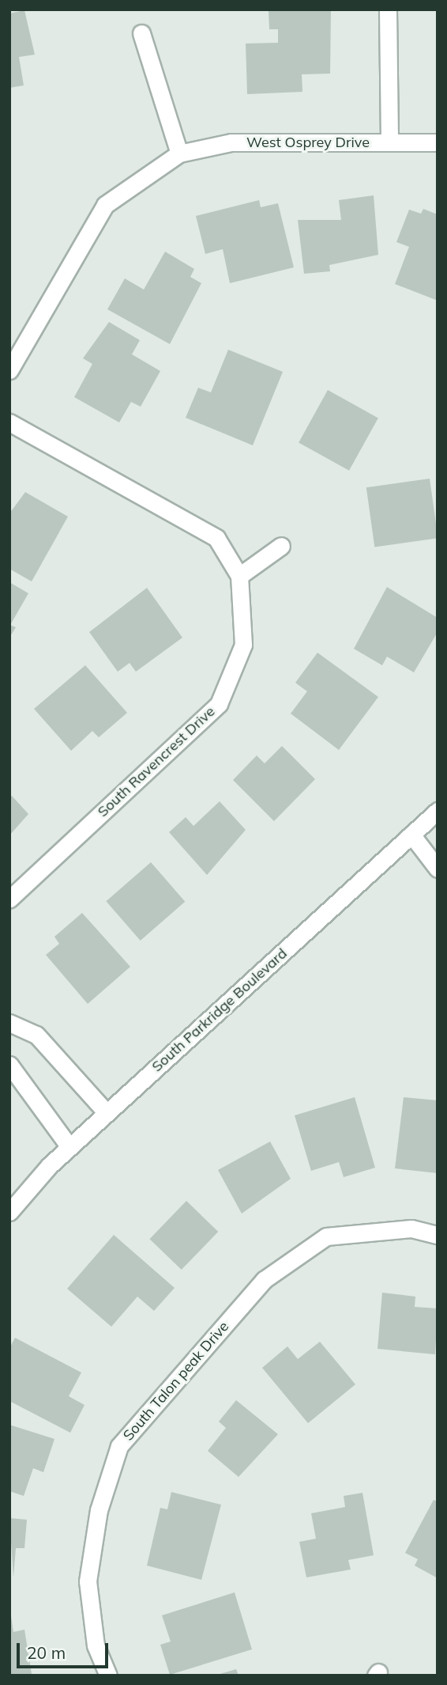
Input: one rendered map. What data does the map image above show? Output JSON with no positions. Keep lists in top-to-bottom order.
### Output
{
  "streets": {
    "street": [
      "West Osprey Drive",
      "South Ravencrest Drive",
      "South Parkridge Boulevard",
      "South Talon peak Drive"
    ]
  },
  "scale_bar": "20 m"
}
